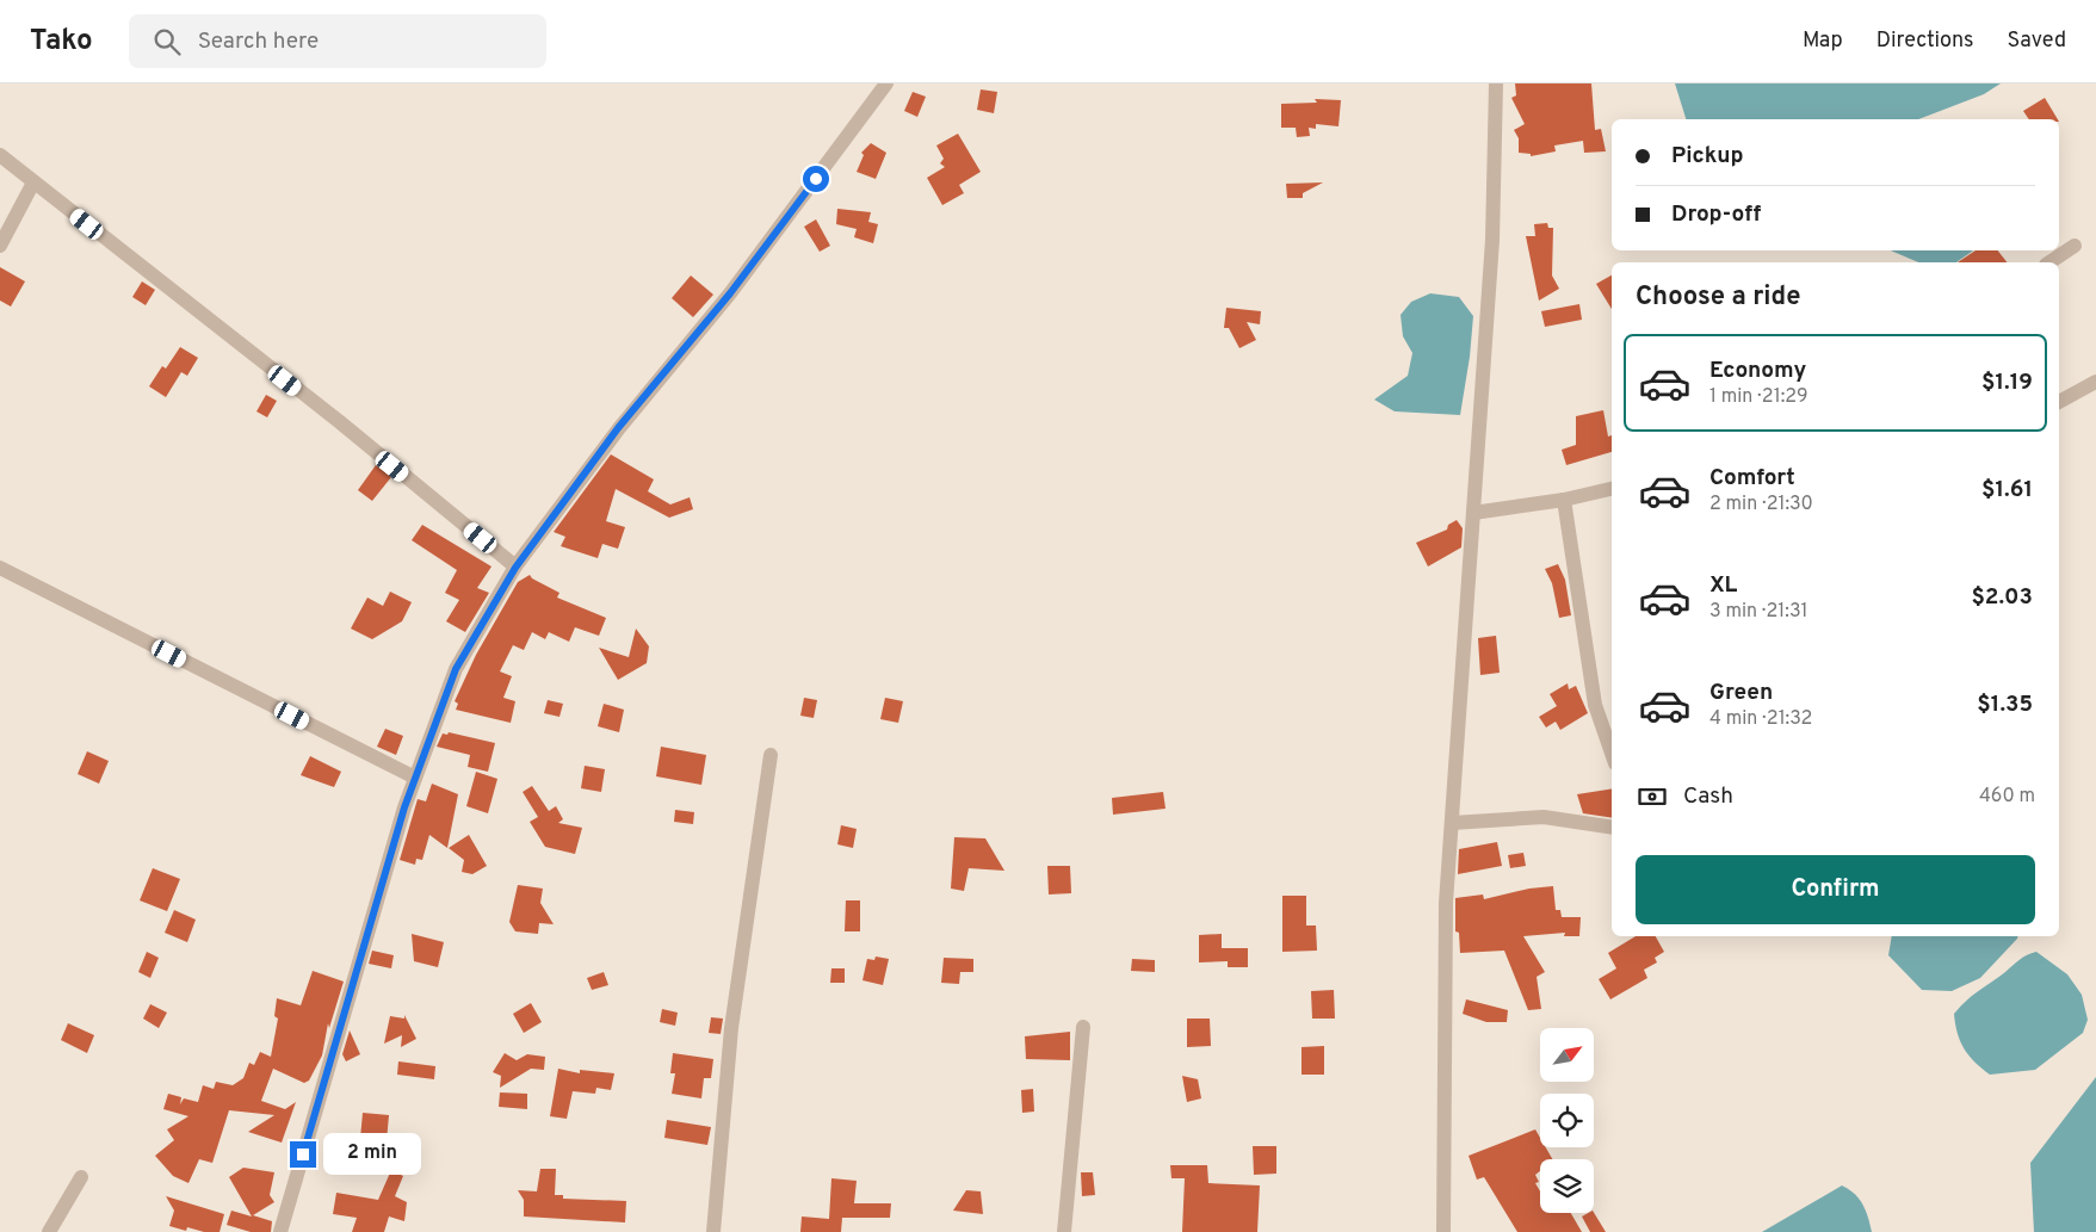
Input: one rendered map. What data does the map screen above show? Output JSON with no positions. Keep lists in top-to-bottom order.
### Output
{
  "north": "top right",
  "page": {
    "header": "Tako",
    "search": "Search here",
    "nav": ["Map", "Directions", "Saved"],
    "banner": ["Pickup", "Drop-off"],
    "heading": "Choose a ride",
    "list": [
      {
        "name": "Economy",
        "note": "1 min · 21:29",
        "value": "$1.19"
      },
      {
        "name": "Comfort",
        "note": "2 min · 21:30",
        "value": "$1.61"
      },
      {
        "name": "XL",
        "note": "3 min · 21:31",
        "value": "$2.03"
      },
      {
        "name": "Green",
        "note": "4 min · 21:32",
        "value": "$1.35"
      }
    ],
    "pay": ["Cash", "460 m"],
    "buttons": "Confirm",
    "bubble": "2 min"
  }
}
